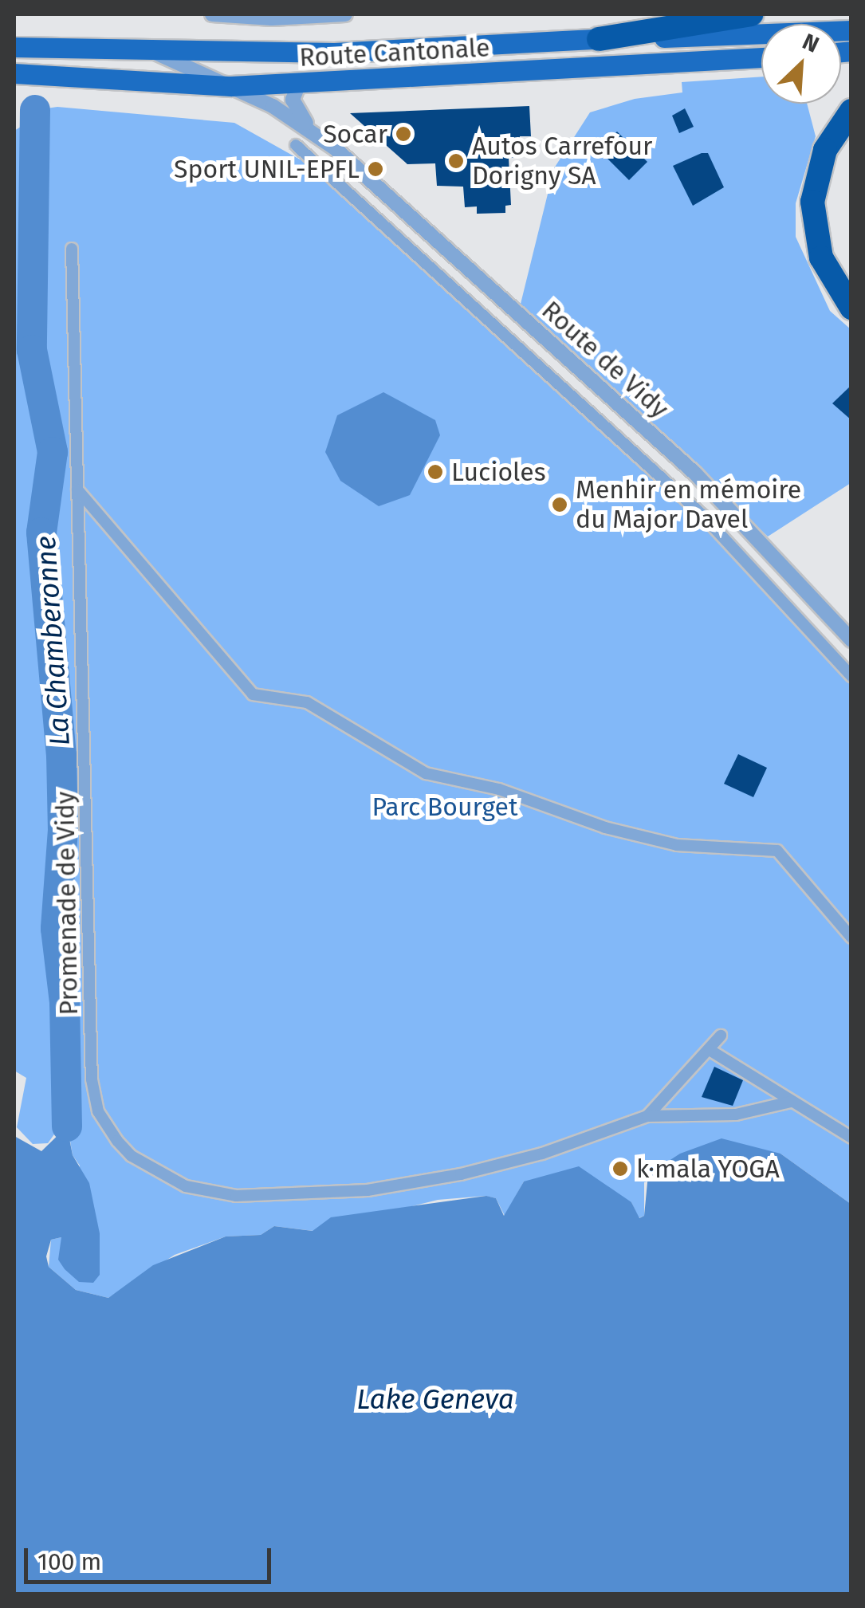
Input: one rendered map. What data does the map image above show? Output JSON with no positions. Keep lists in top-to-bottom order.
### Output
{
  "streets": {
    "main road": ["Route Cantonale"],
    "street": ["Route de Vidy", "Promenade de Vidy"]
  },
  "crossings": [
    ["Route Cantonale", "Route de Vidy"]
  ],
  "water": ["La Chamberonne", "Lake Geneva"],
  "parks": ["Parc Bourget"],
  "places": [
    "Socar",
    "Autos Carrefour Dorigny SA",
    "Sport UNIL-EPFL",
    "Lucioles",
    "Menhir en mémoire du Major Davel",
    "k·mala YOGA"
  ],
  "scale_bar": "100 m",
  "north": "top right"
}
